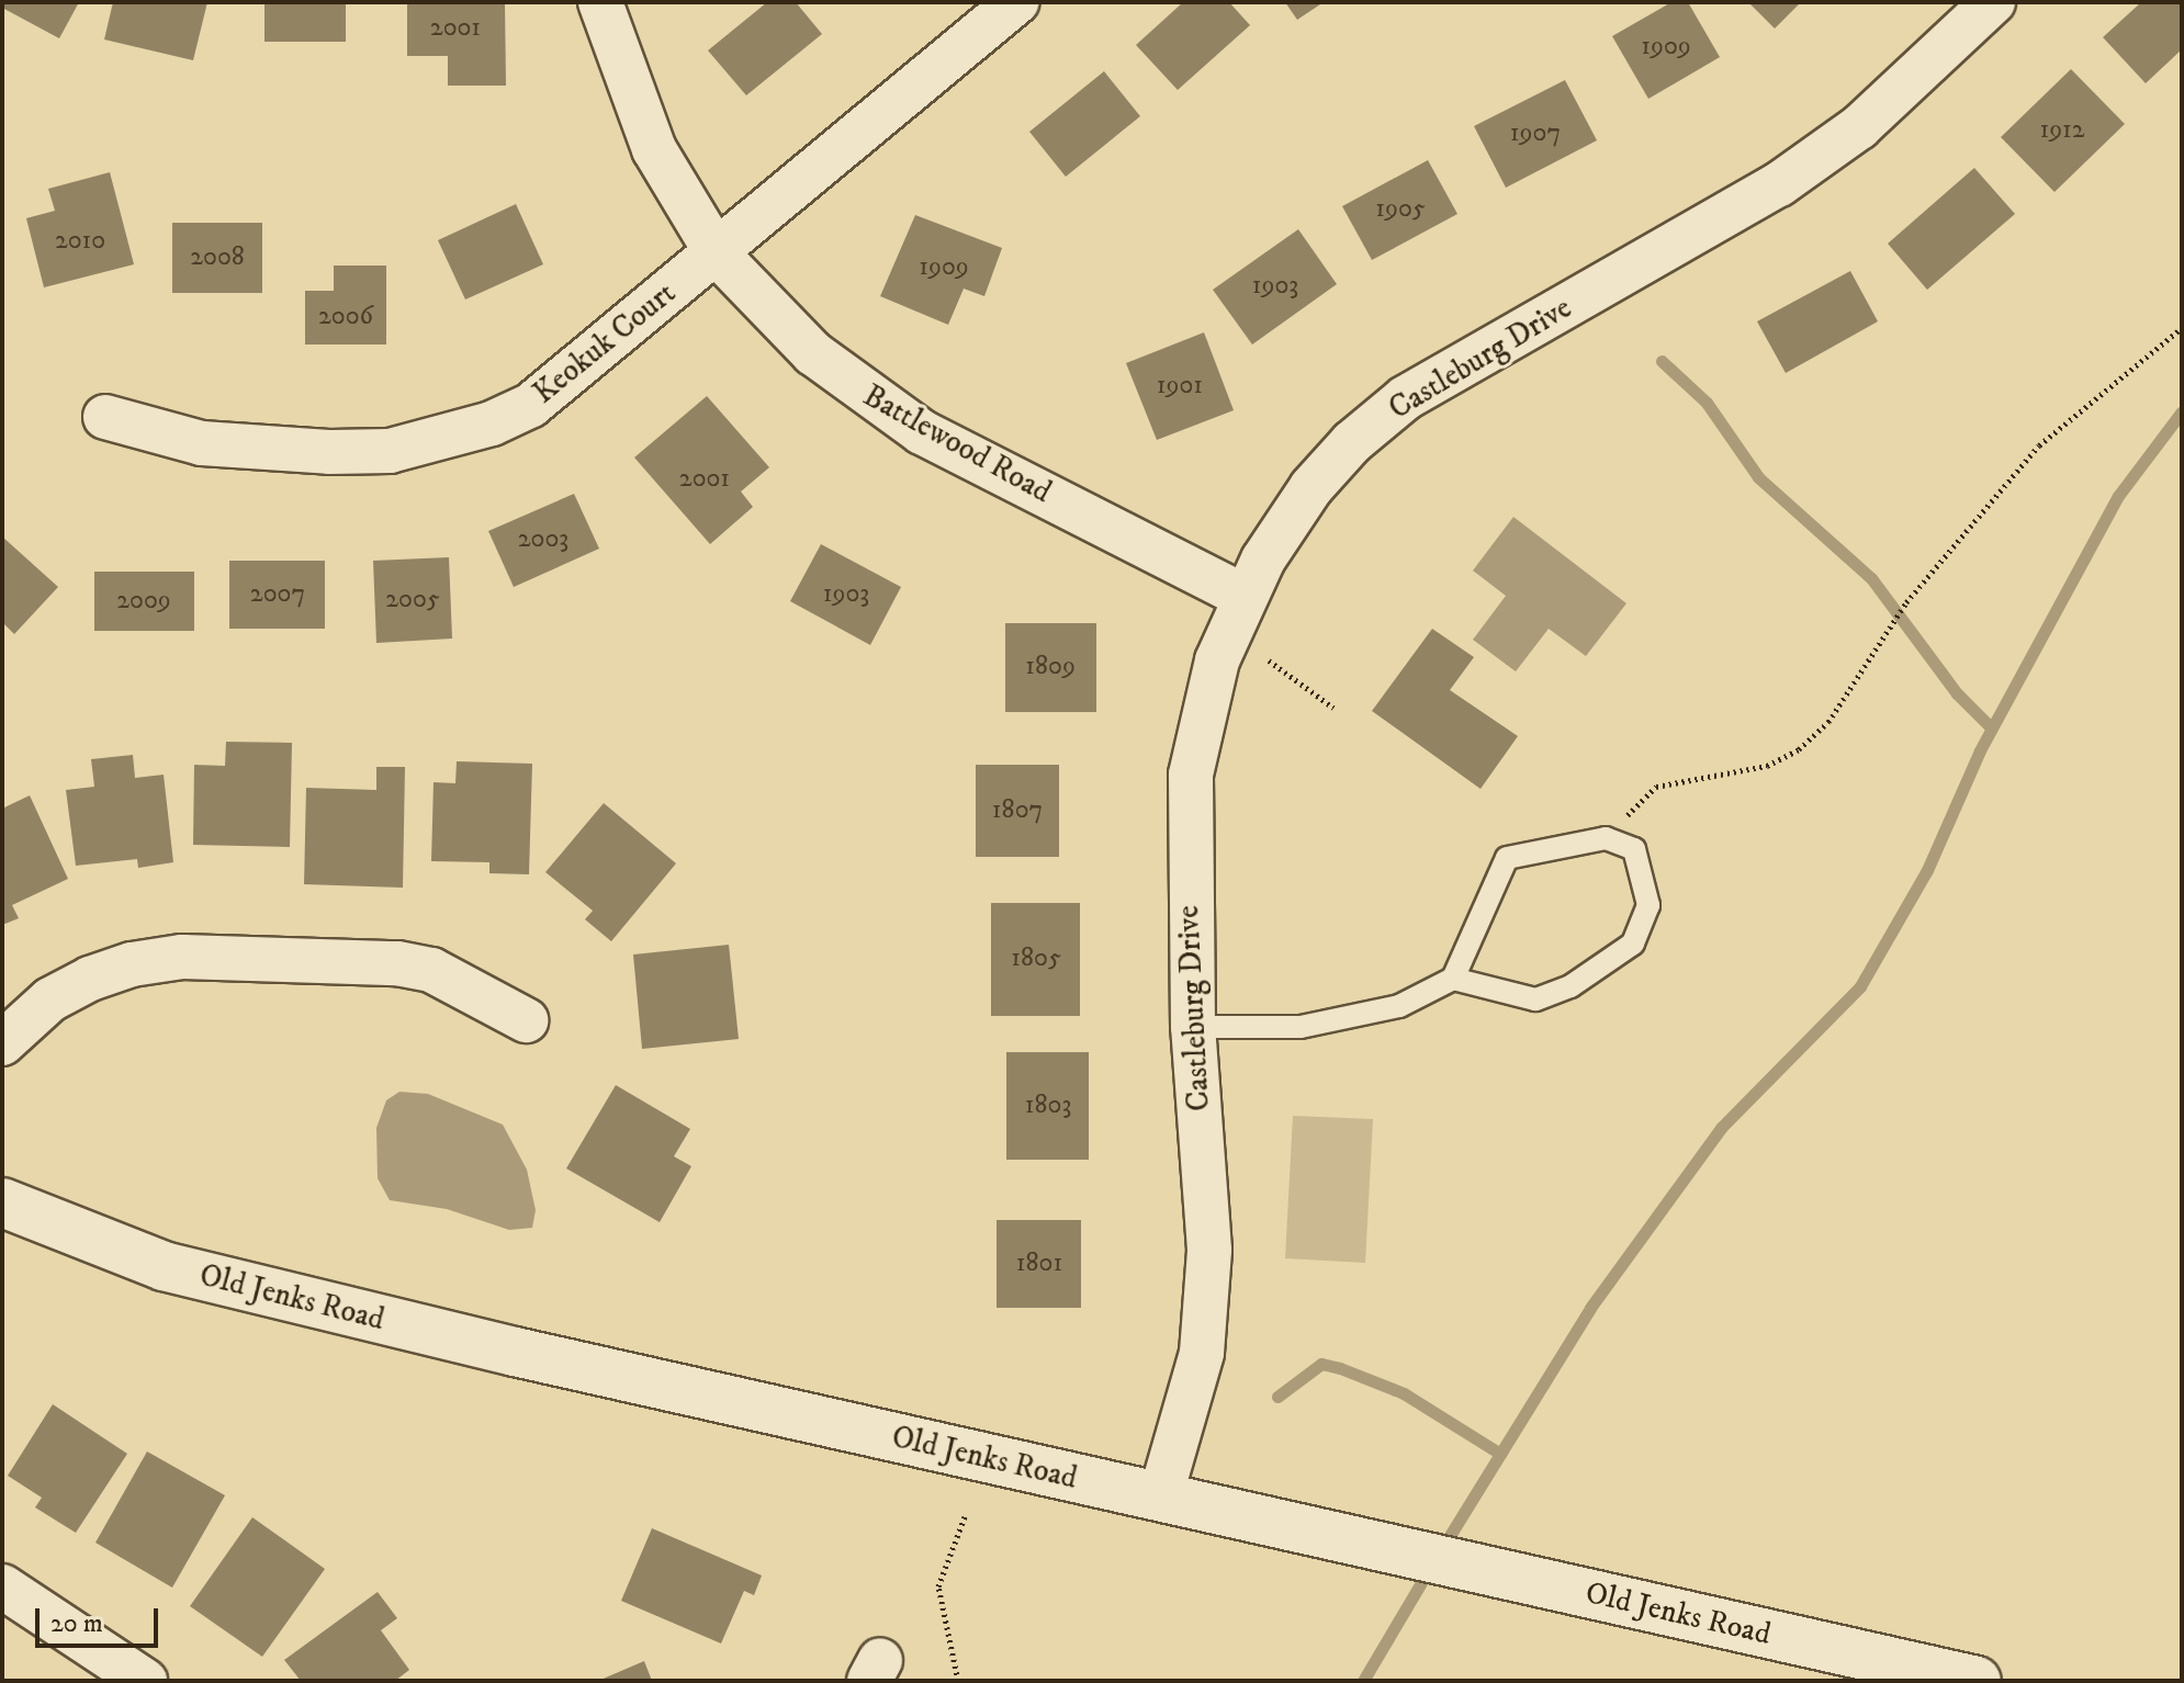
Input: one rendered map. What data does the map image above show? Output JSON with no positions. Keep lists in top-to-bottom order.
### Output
{
  "streets": {
    "street": [
      "Keokuk Court",
      "Castleburg Drive",
      "Battlewood Road",
      "Old Jenks Road"
    ]
  },
  "crossings": [
    ["Keokuk Court", "Battlewood Road"],
    ["Castleburg Drive", "Battlewood Road"],
    ["Castleburg Drive", "Old Jenks Road"]
  ],
  "house_numbers": [
    "2001",
    "1909",
    "1912",
    "1907",
    "1905",
    "2010",
    "2008",
    "1909",
    "1903",
    "2006",
    "1901",
    "2001",
    "2003",
    "2007",
    "1903",
    "2005",
    "2009",
    "1809",
    "1807",
    "1805",
    "1803",
    "1801"
  ],
  "scale_bar": "20 m"
}
